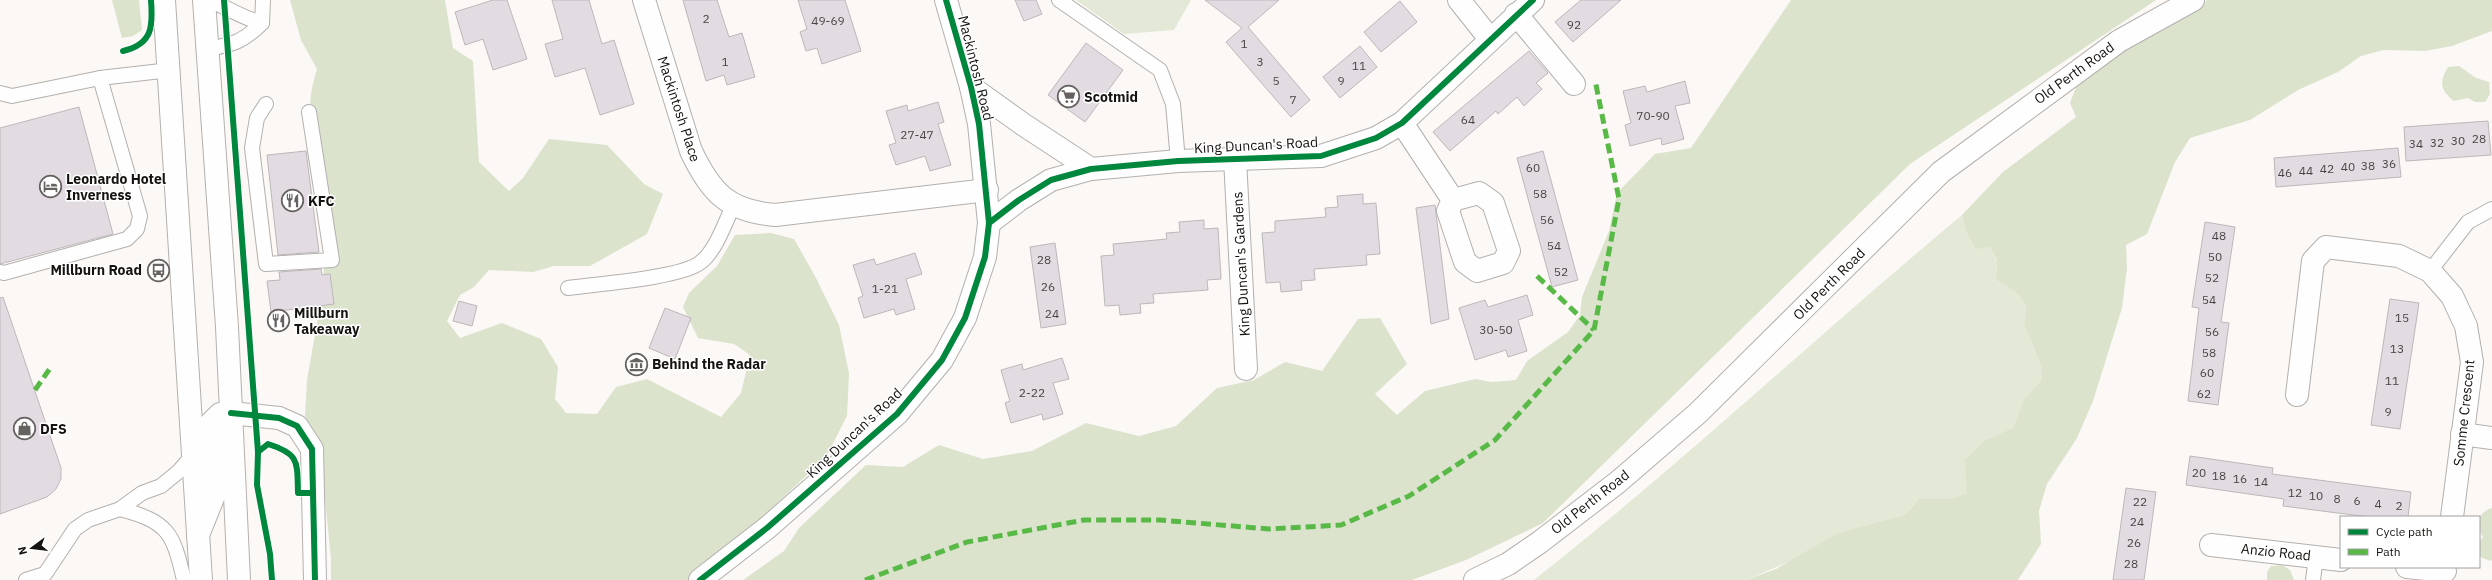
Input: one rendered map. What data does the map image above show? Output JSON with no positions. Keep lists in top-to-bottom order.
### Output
{
  "streets": {
    "street": [
      "Mackintosh Road",
      "Old Perth Road",
      "Mackintosh Place",
      "King Duncan's Road",
      "King Duncan's Gardens",
      "Somme Crescent",
      "Anzio Road"
    ]
  },
  "crossings": [
    ["Mackintosh Road", "King Duncan's Road"],
    ["King Duncan's Road", "King Duncan's Gardens"]
  ],
  "places": {
    "supermarket": ["Scotmid"],
    "hotel": ["Leonardo Hotel Inverness"],
    "restaurant": ["KFC", "Millburn Takeaway"],
    "bus stop": ["Millburn Road"],
    "museum": ["Behind the Radar"],
    "shop": ["DFS"]
  },
  "house_numbers": [
    "2",
    "49-69",
    "92",
    "1",
    "1",
    "3",
    "11",
    "5",
    "9",
    "7",
    "70-90",
    "64",
    "27-47",
    "28",
    "30",
    "32",
    "34",
    "36",
    "38",
    "40",
    "60",
    "42",
    "44",
    "46",
    "58",
    "56",
    "48",
    "54",
    "50",
    "28",
    "52",
    "52",
    "26",
    "1-21",
    "54",
    "24",
    "15",
    "30-50",
    "56",
    "13",
    "58",
    "60",
    "11",
    "2-22",
    "62",
    "9",
    "20",
    "18",
    "16",
    "14",
    "12",
    "10",
    "8",
    "6",
    "22",
    "4",
    "2",
    "24",
    "26",
    "28"
  ],
  "legend": ["Cycle path", "Path"],
  "north": "left"
}
